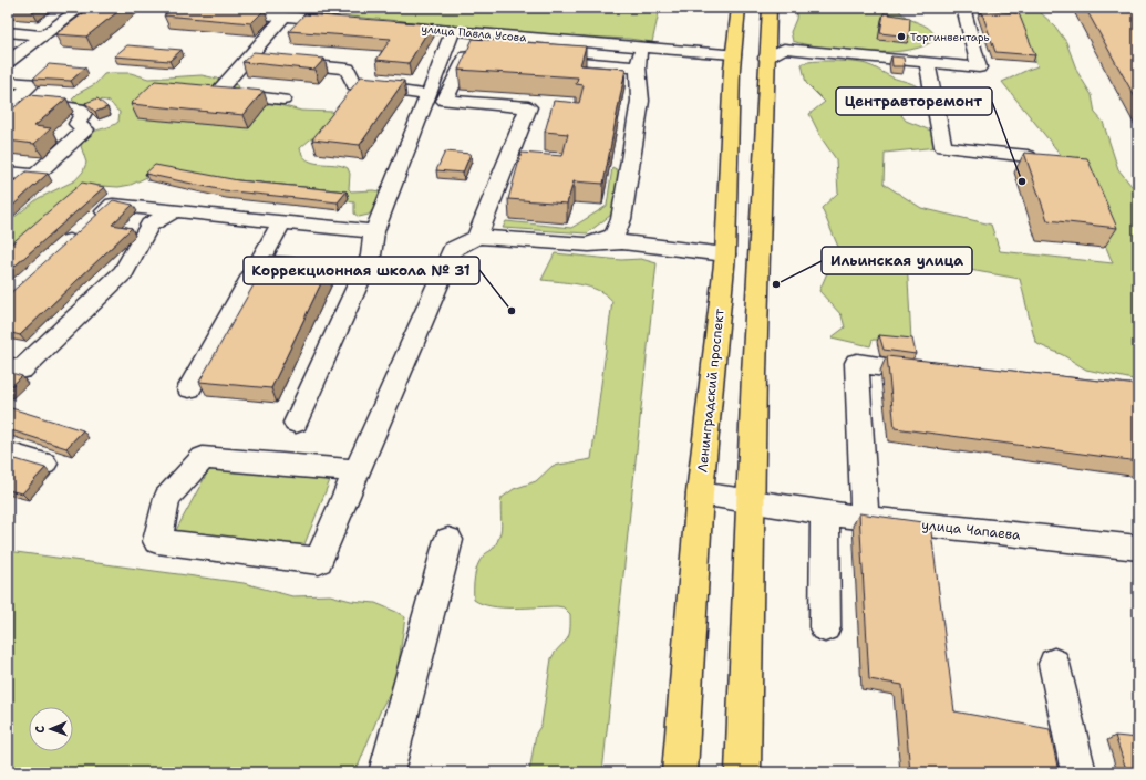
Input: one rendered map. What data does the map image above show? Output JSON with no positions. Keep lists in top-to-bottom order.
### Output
{
  "streets": {
    "main road": ["Ленинградский проспект"],
    "street": ["улица Павла Усова", "улица Чапаева"]
  },
  "crossings": [
    ["улица Павла Усова", "Ленинградский проспект"],
    ["Ленинградский проспект", "улица Чапаева"]
  ],
  "places": [
    "Торгинвентарь",
    "Центравторемонт",
    "Ильинская улица",
    "Коррекционная школа № 31"
  ],
  "north": "left"
}
